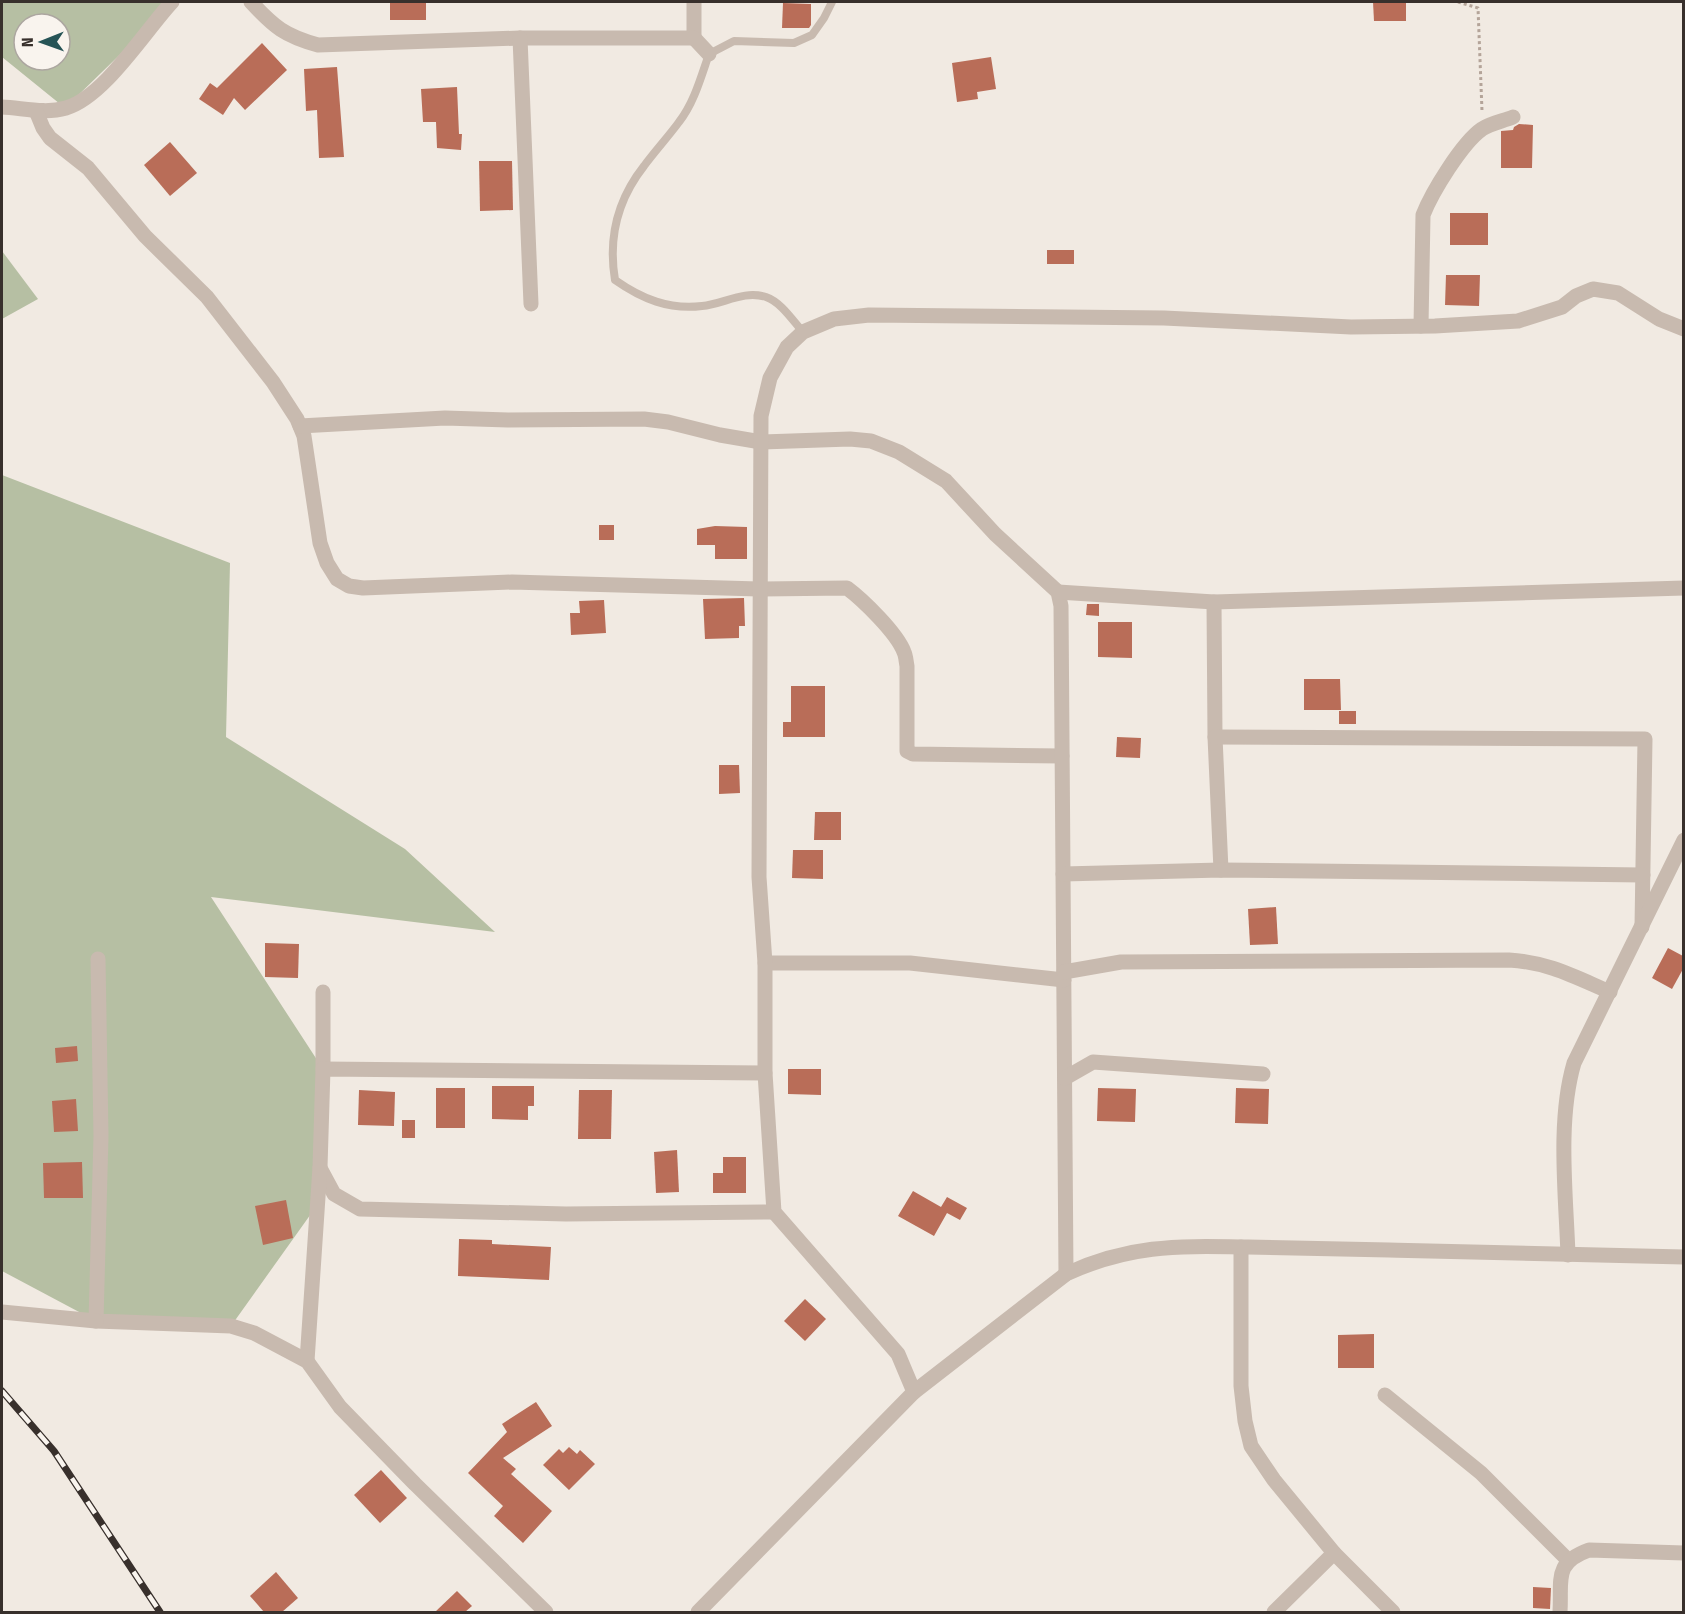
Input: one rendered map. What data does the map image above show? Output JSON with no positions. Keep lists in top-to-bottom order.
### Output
{
  "north": "left"
}
